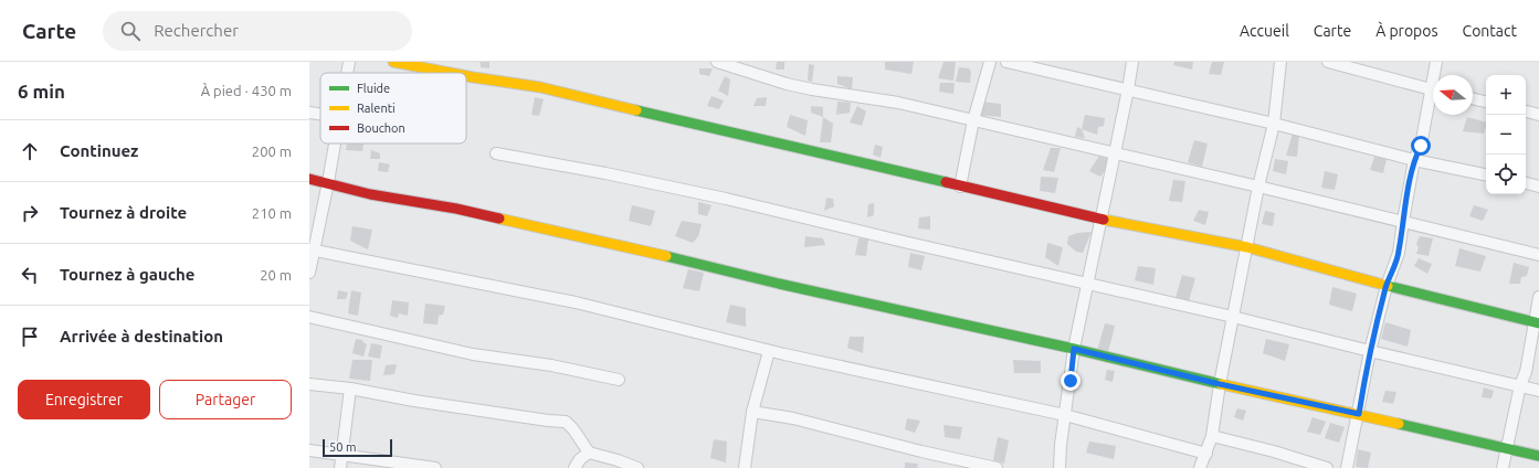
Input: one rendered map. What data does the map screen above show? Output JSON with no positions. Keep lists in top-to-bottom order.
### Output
{
  "legend": ["Fluide", "Ralenti", "Bouchon"],
  "scale_bar": "50 m",
  "north": "left",
  "page": {
    "header": "Carte",
    "search": "Rechercher",
    "nav": [
      "Accueil",
      "Carte",
      "À propos",
      "Contact"
    ],
    "heading": ["6 min", "À pied · 430 m"],
    "map_buttons": ["+", "−"],
    "list": [
      ["Continuez", "200 m"],
      ["Tournez à droite", "210 m"],
      ["Tournez à gauche", "20 m"],
      "Arrivée à destination"
    ],
    "buttons": ["Enregistrer", "Partager"],
    "scale": "50 m"
  }
}
